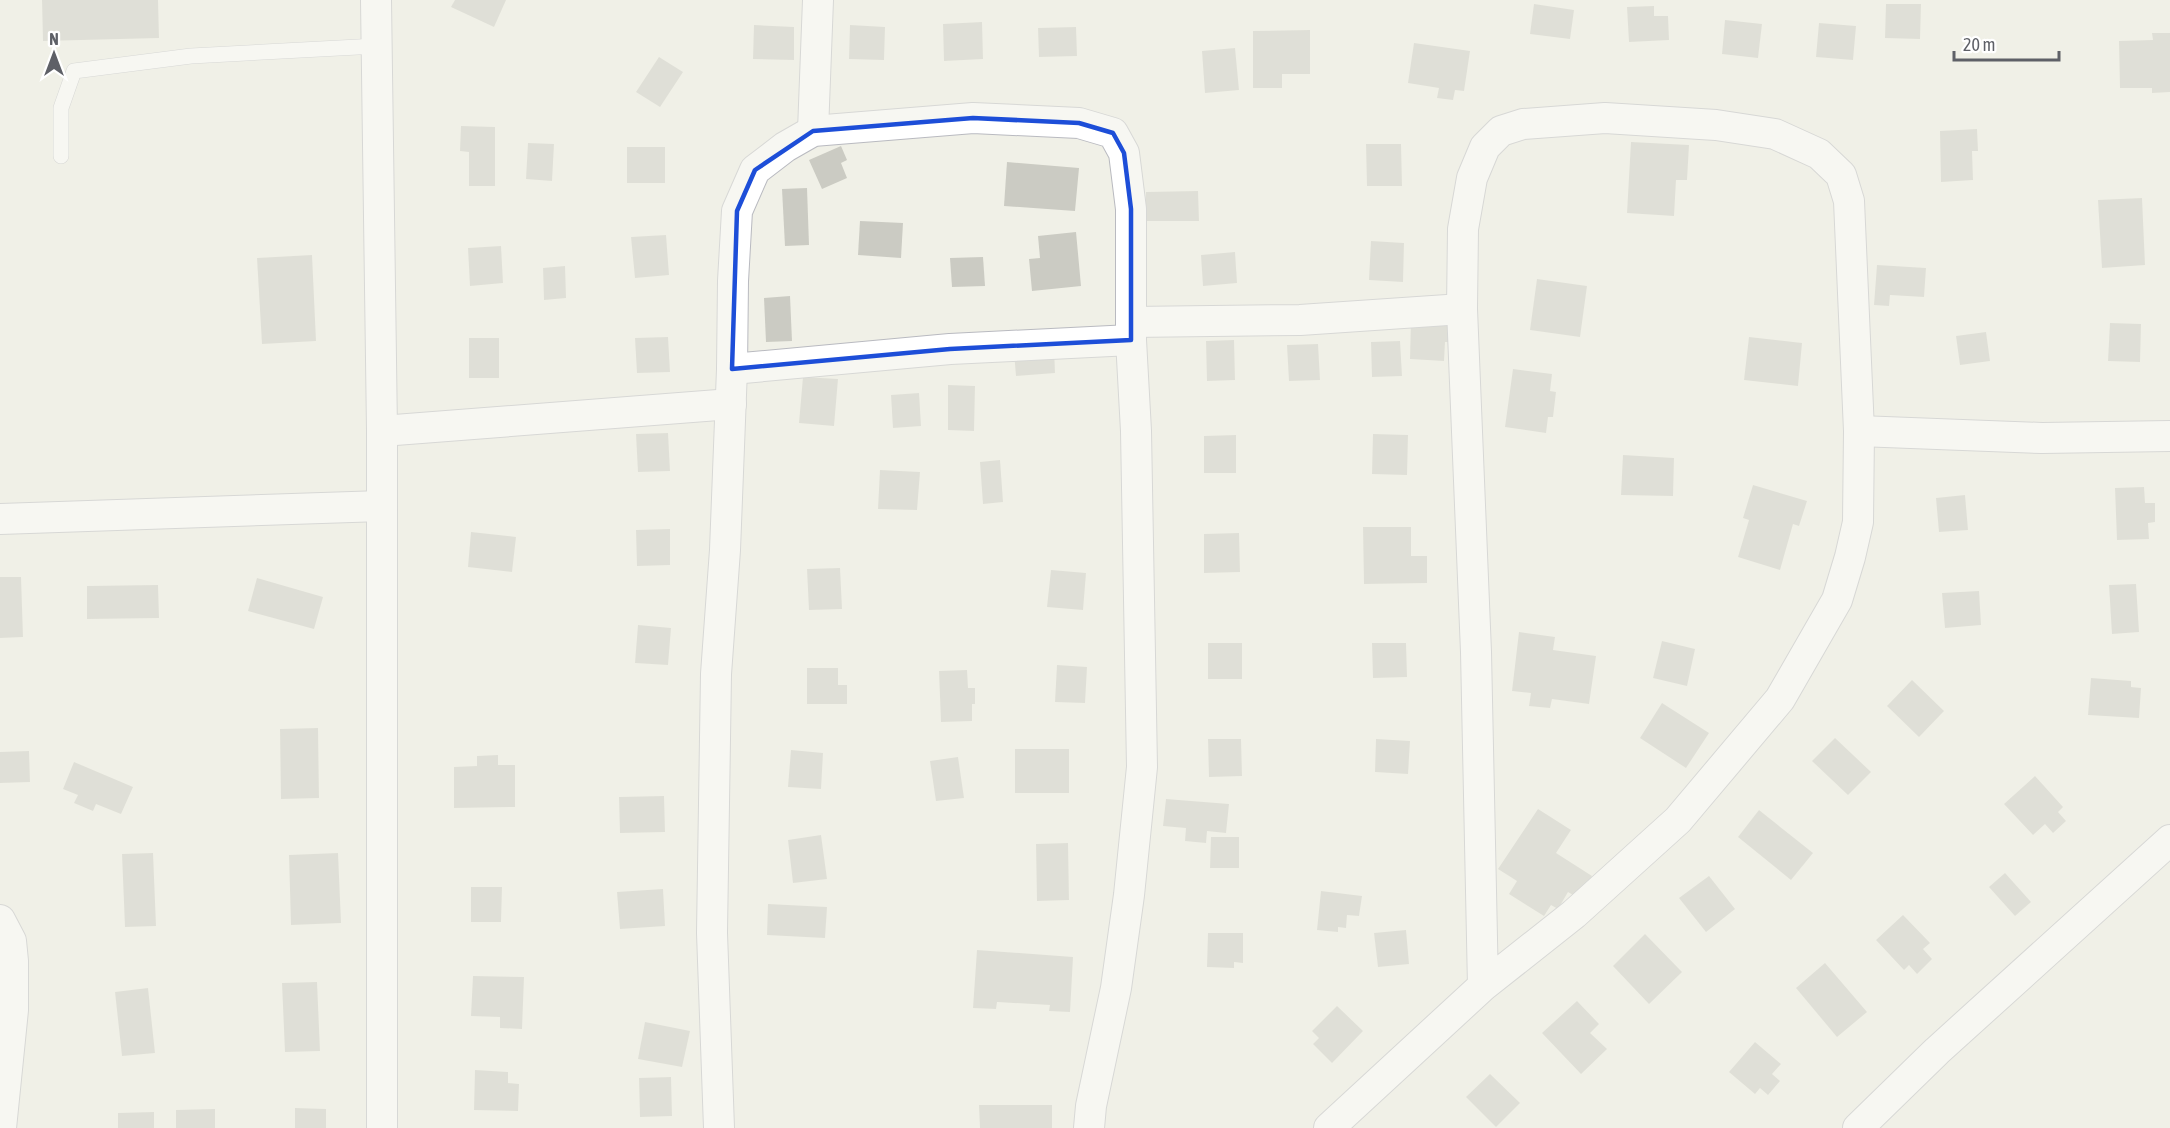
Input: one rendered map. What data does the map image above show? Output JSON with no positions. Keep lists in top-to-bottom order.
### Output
{
  "scale_bar": "20 m",
  "north": "top"
}
